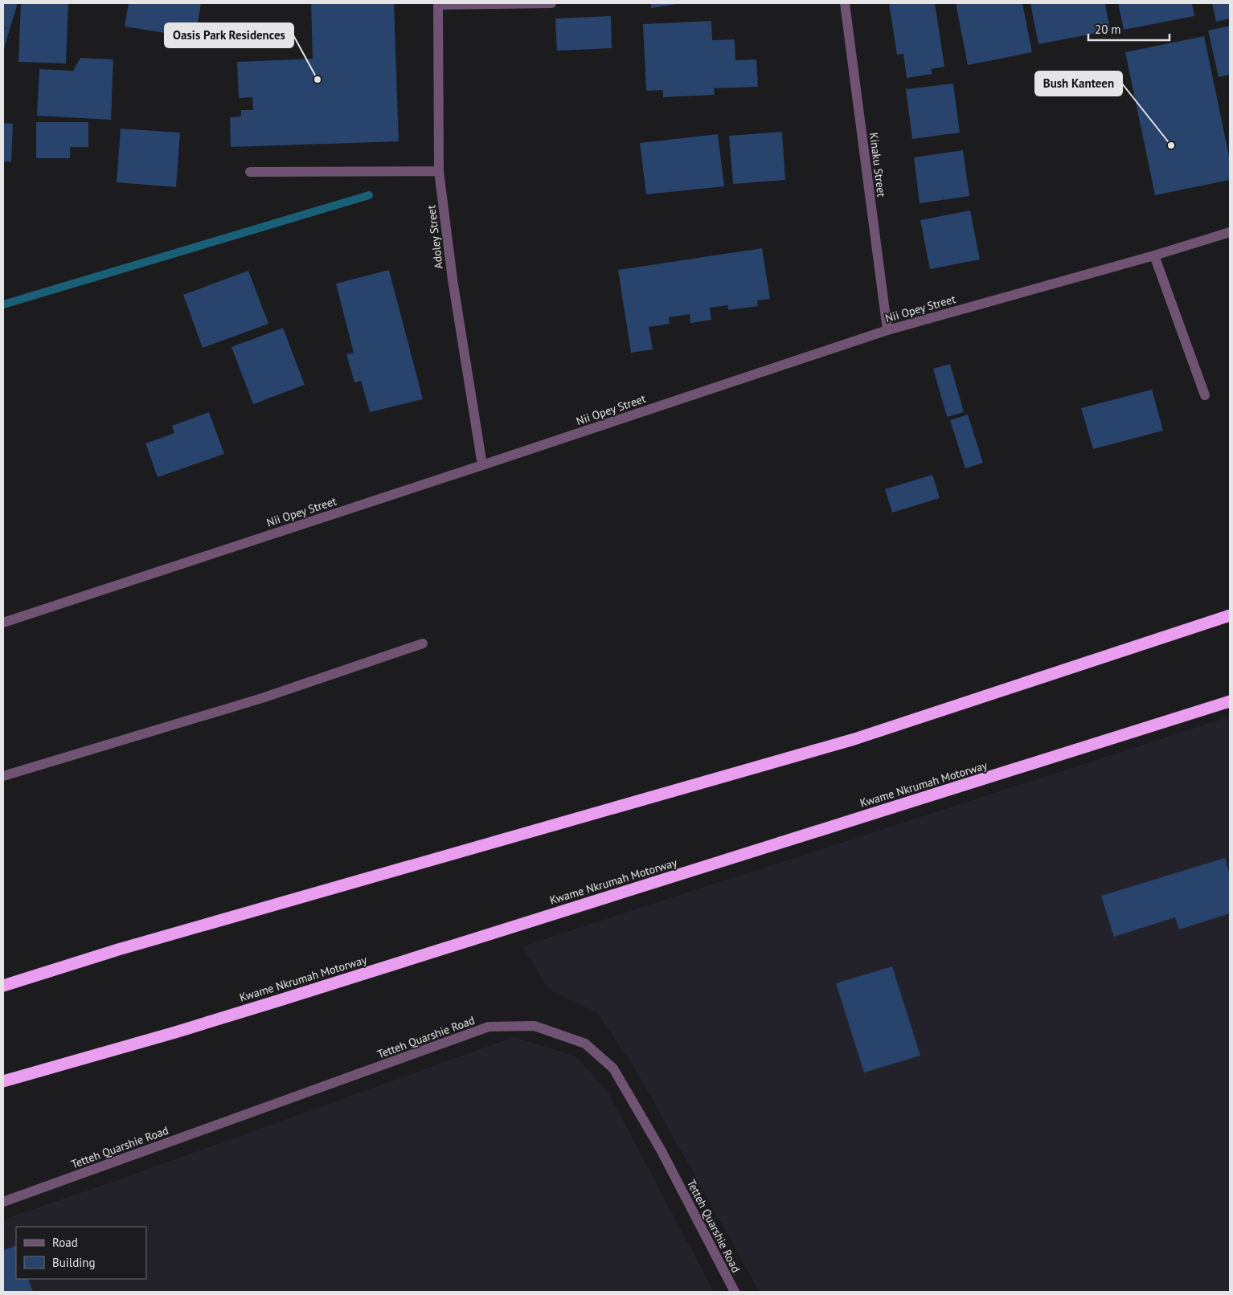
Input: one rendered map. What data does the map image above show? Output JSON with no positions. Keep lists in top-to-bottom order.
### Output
{
  "streets": {
    "highway": ["Kwame Nkrumah Motorway"],
    "street": [
      "Kinaku Street",
      "Adoley Street",
      "Nii Opey Street",
      "Tetteh Quarshie Road"
    ]
  },
  "crossings": [
    ["Kinaku Street", "Nii Opey Street"],
    ["Adoley Street", "Nii Opey Street"]
  ],
  "places": ["Oasis Park Residences", "Bush Kanteen"],
  "legend": ["Road", "Building"],
  "scale_bar": "20 m"
}
